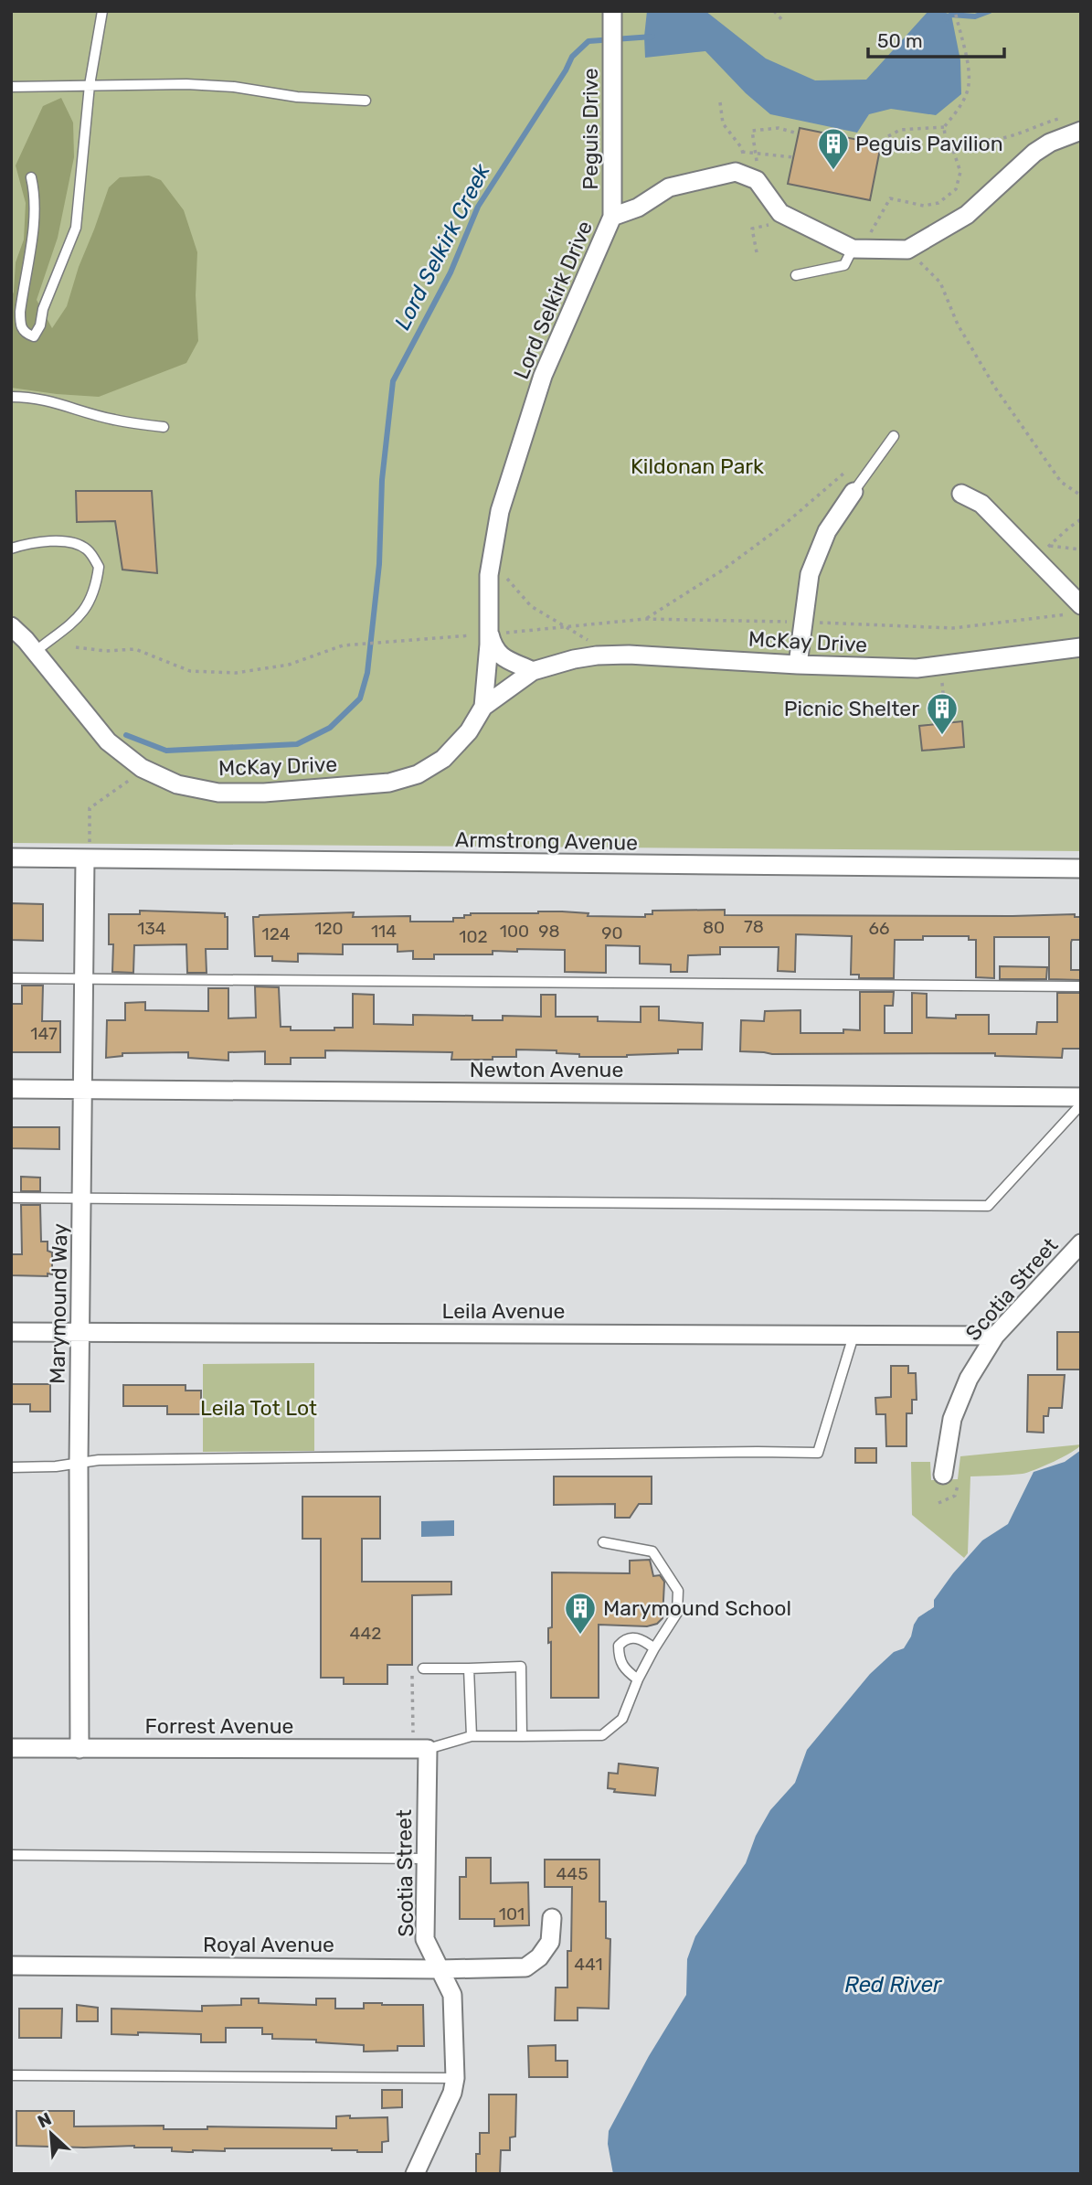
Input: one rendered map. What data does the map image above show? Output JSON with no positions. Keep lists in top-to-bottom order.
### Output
{
  "streets": {
    "street": [
      "Peguis Drive",
      "Lord Selkirk Drive",
      "McKay Drive",
      "Armstrong Avenue",
      "Newton Avenue",
      "Scotia Street",
      "Marymound Way",
      "Leila Avenue",
      "Forrest Avenue",
      "Royal Avenue"
    ]
  },
  "crossings": [
    ["Peguis Drive", "Lord Selkirk Drive"],
    ["Lord Selkirk Drive", "McKay Drive"],
    ["Armstrong Avenue", "Marymound Way"],
    ["Newton Avenue", "Marymound Way"],
    ["Scotia Street", "Leila Avenue"],
    ["Scotia Street", "Forrest Avenue"],
    ["Scotia Street", "Royal Avenue"],
    ["Marymound Way", "Leila Avenue"],
    ["Marymound Way", "Forrest Avenue"]
  ],
  "water": ["Lord Selkirk Creek", "Red River"],
  "parks": ["Kildonan Park", "Leila Tot Lot"],
  "places": {
    "building": ["Peguis Pavilion", "Picnic Shelter", "Marymound School"]
  },
  "house_numbers": [
    "78",
    "80",
    "134",
    "120",
    "66",
    "114",
    "100",
    "98",
    "90",
    "124",
    "102",
    "147",
    "442",
    "445",
    "101",
    "441"
  ],
  "scale_bar": "50 m",
  "north": "top left"
}
